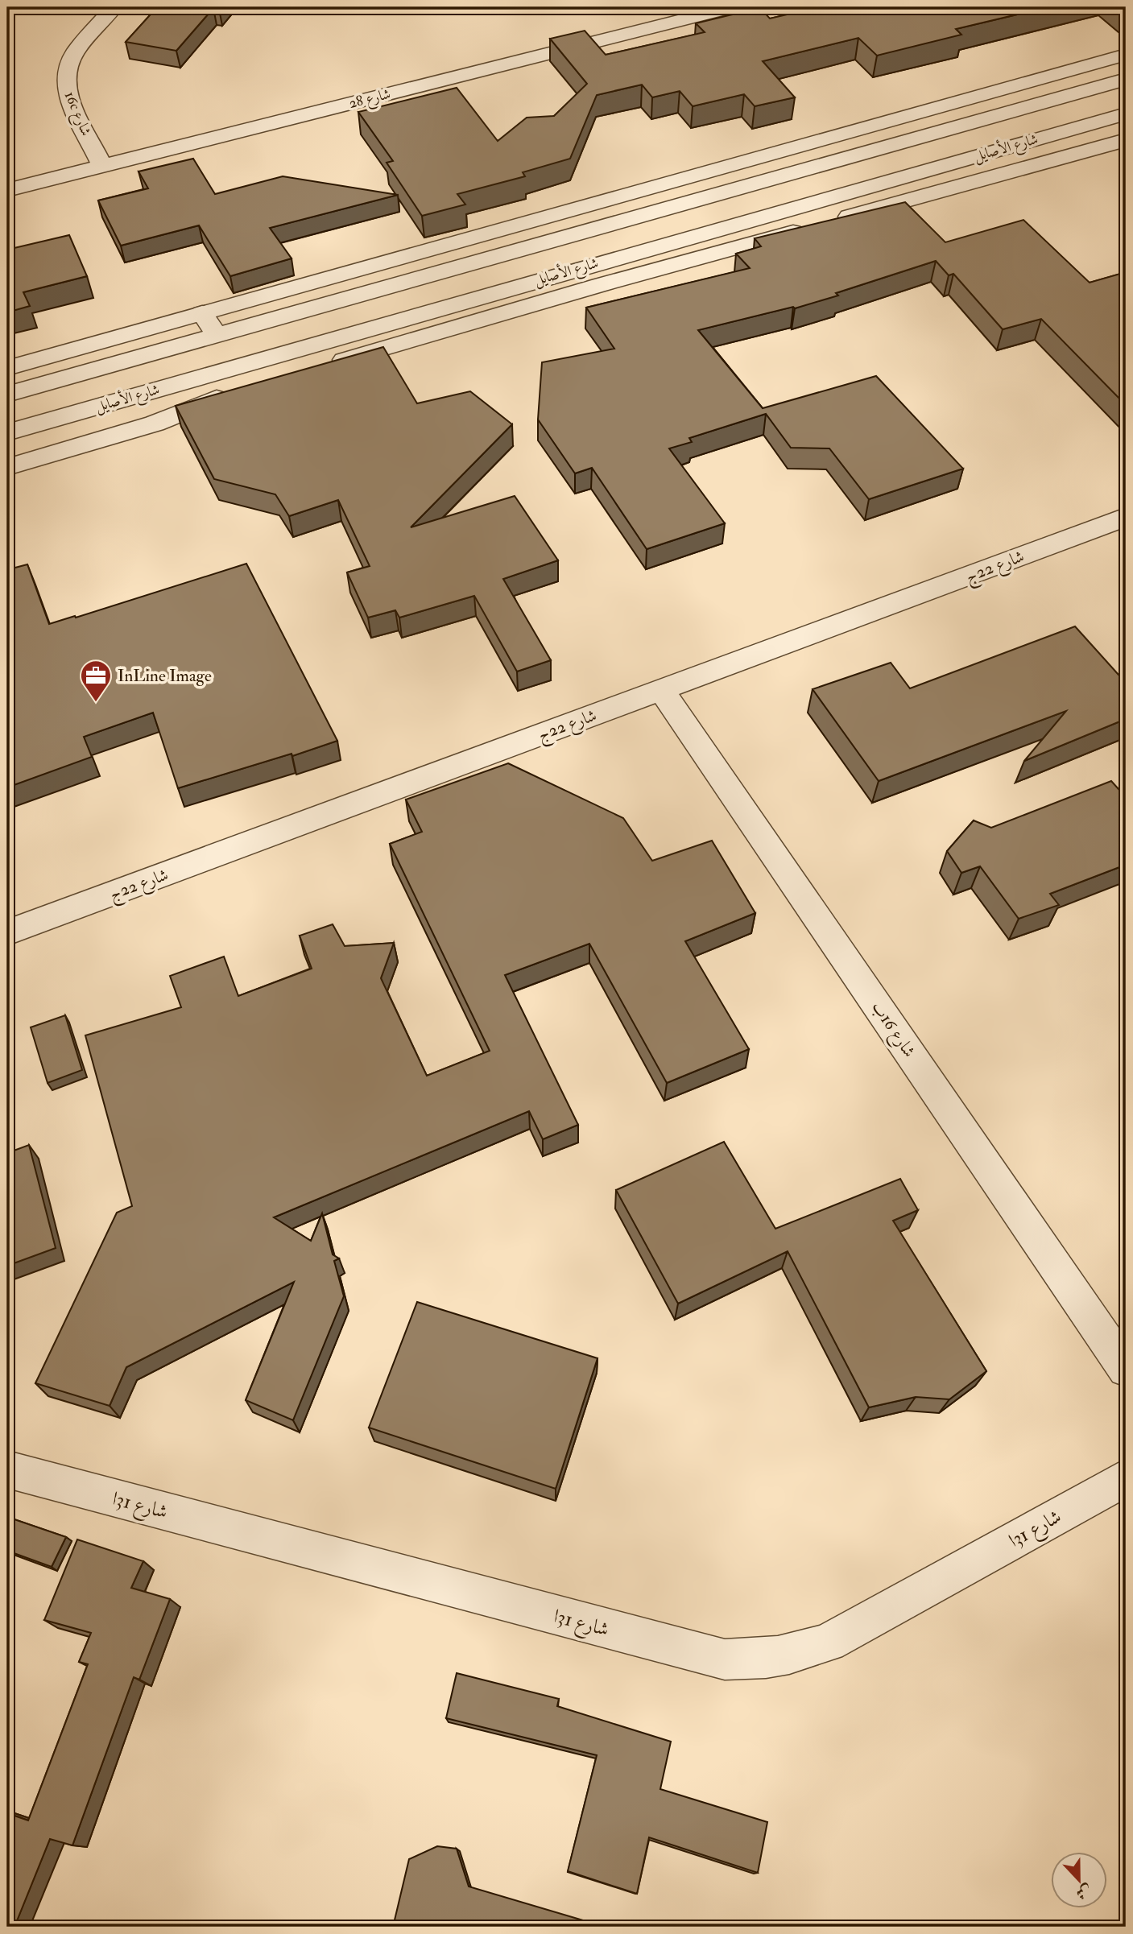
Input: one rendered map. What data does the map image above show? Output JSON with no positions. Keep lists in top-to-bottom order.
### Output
{
  "streets": {
    "street": [
      "شارع 28",
      "16c شارع",
      "شارع الأصايل",
      "شارع 22ج",
      "شارع 16ب",
      "شارع 31ا"
    ]
  },
  "crossings": [
    ["شارع 28", "16c شارع"],
    ["شارع 22ج", "شارع 16ب"]
  ],
  "places": {
    "office": ["InLine Image"]
  },
  "north": "bottom"
}
